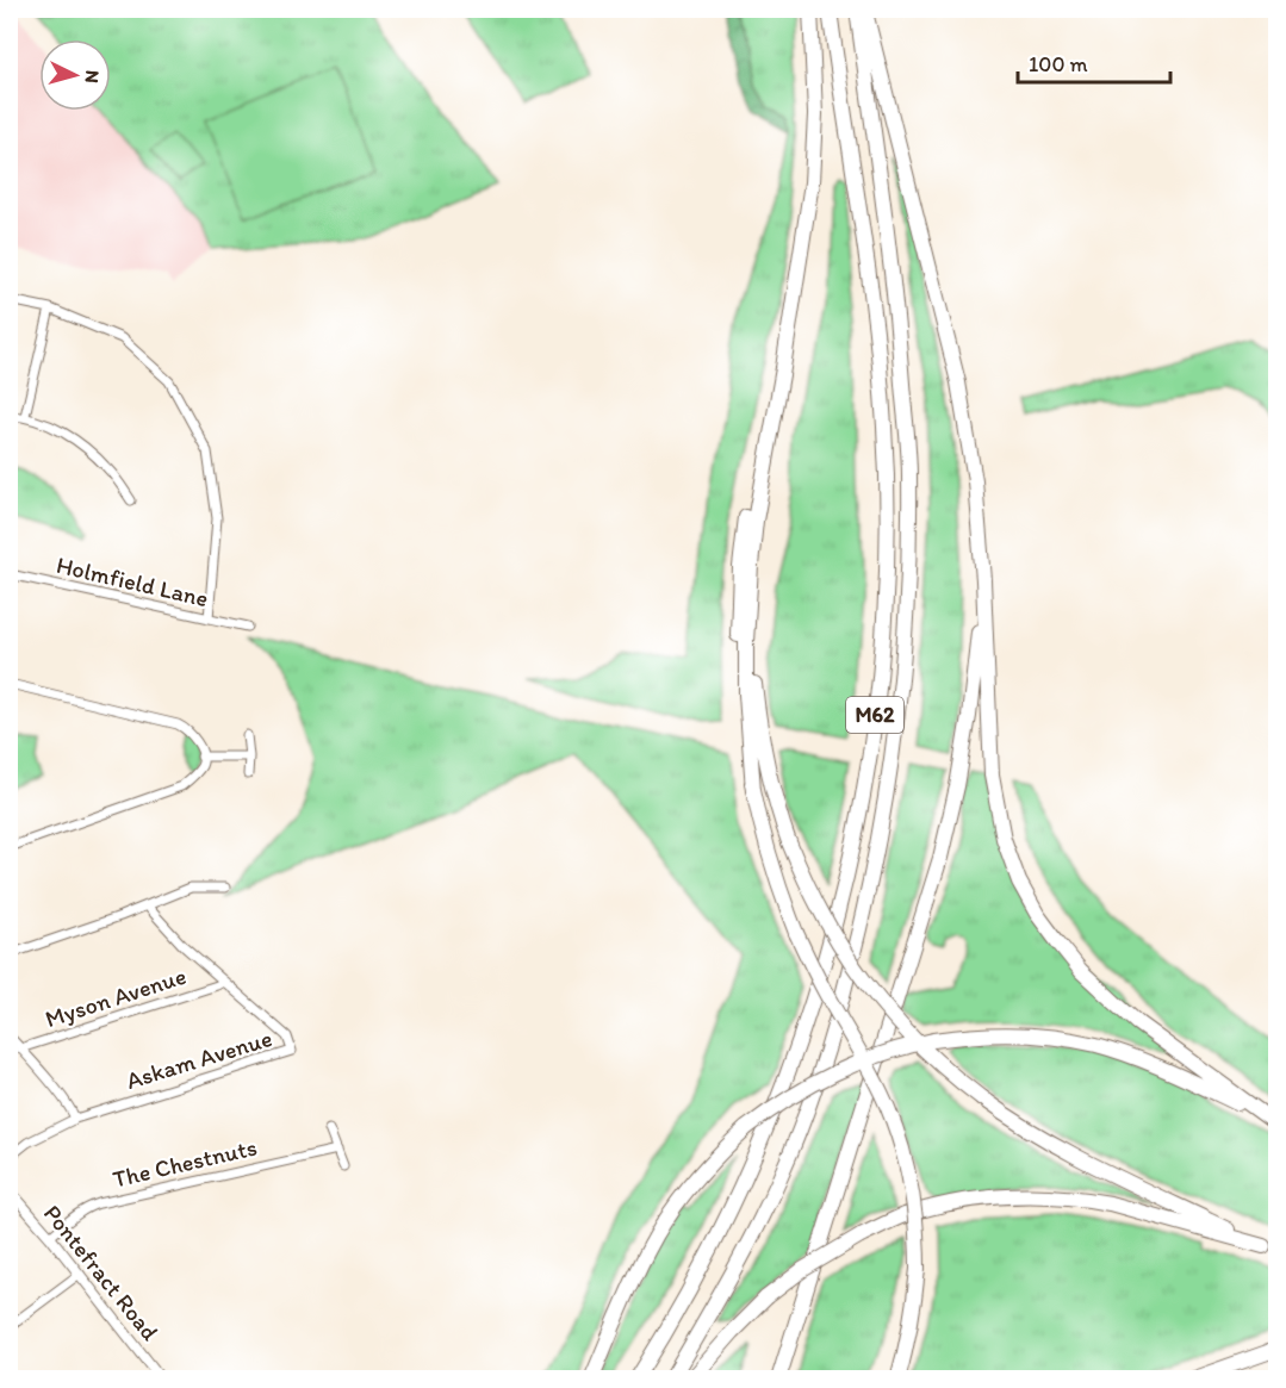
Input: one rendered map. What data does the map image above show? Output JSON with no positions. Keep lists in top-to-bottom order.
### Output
{
  "streets": {
    "highway": ["M62"],
    "street": [
      "Holmfield Lane",
      "Myson Avenue",
      "Askam Avenue",
      "The Chestnuts",
      "Pontefract Road"
    ]
  },
  "crossings": [
    ["Myson Avenue", "Askam Avenue"],
    ["The Chestnuts", "Pontefract Road"]
  ],
  "scale_bar": "100 m",
  "north": "right"
}
